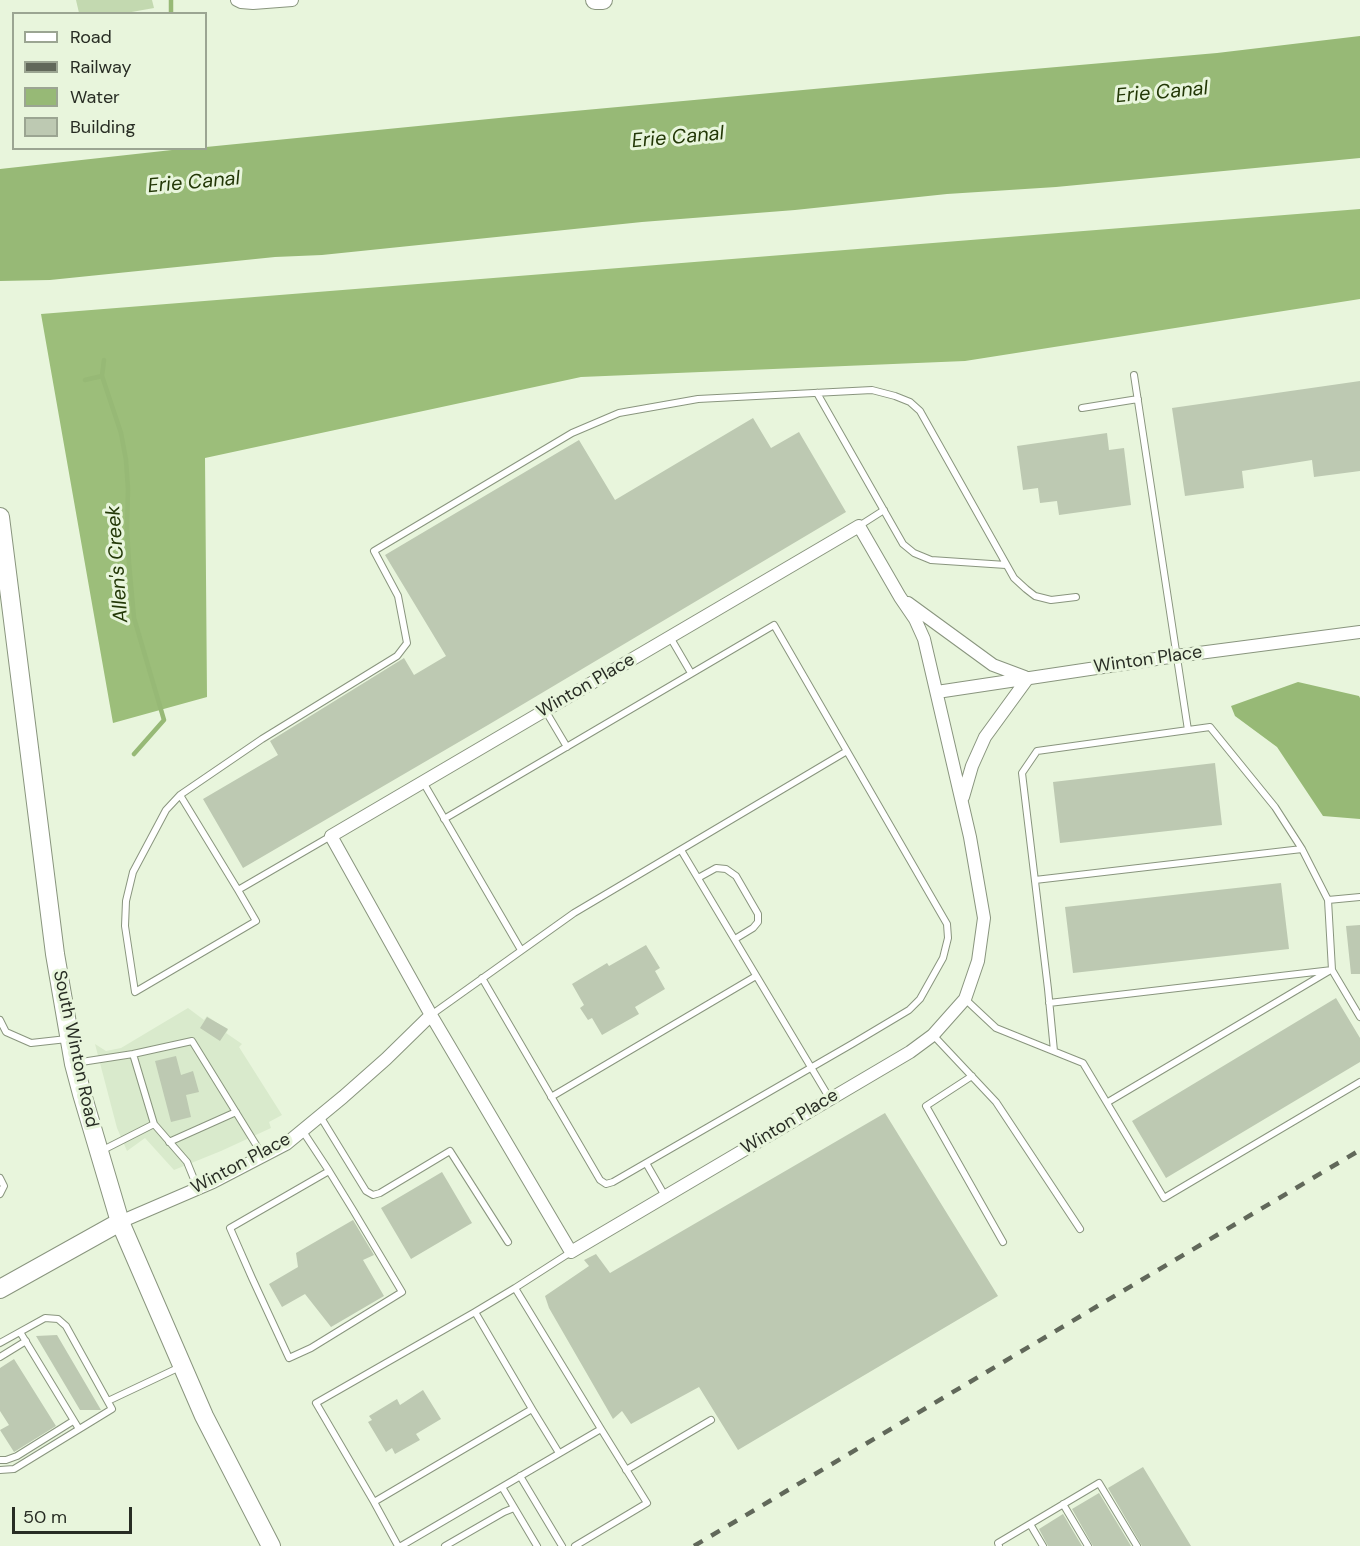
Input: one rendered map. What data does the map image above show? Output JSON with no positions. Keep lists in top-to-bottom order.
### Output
{
  "streets": {
    "main road": ["South Winton Road"],
    "street": ["Winton Place"]
  },
  "crossings": [
    ["Winton Place", "South Winton Road"]
  ],
  "water": ["Erie Canal", "Allen's Creek"],
  "legend": [
    "Road",
    "Railway",
    "Water",
    "Building"
  ],
  "scale_bar": "50 m"
}
